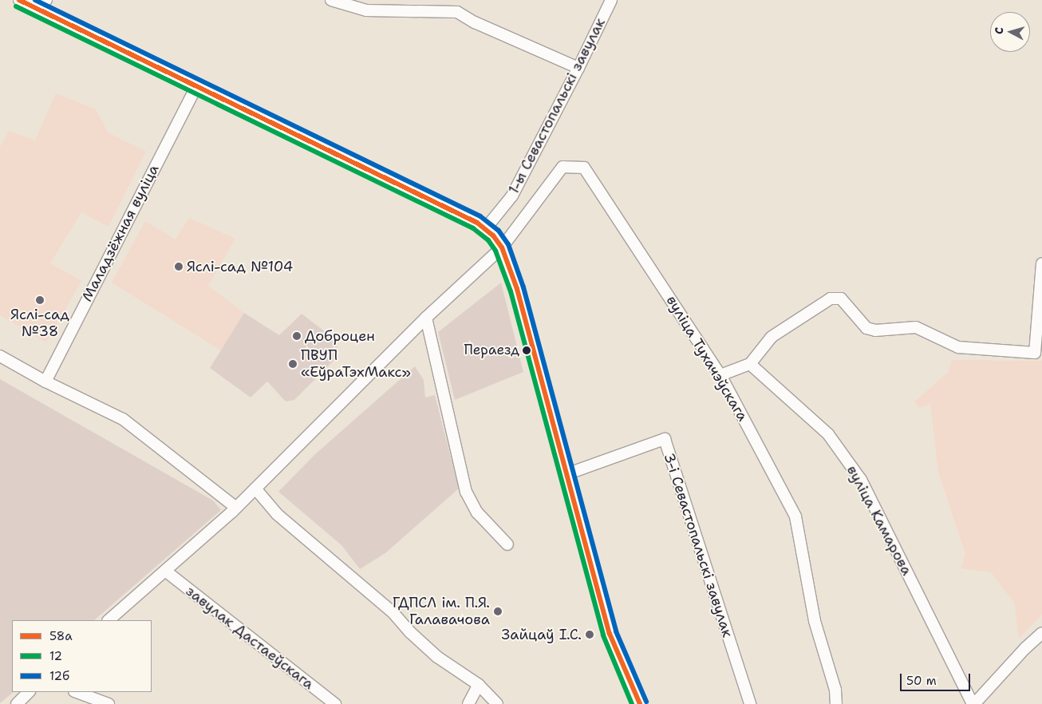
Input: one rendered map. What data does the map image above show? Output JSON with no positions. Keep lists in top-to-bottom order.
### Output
{
  "streets": {
    "street": [
      "1-ы Севастопальскі завулак",
      "Маладзёжная вуліца",
      "вуліца Тухачэўскага",
      "вуліца Камарова",
      "3-і Севастопальскі завулак",
      "завулак Дастаеўскага"
    ]
  },
  "places": [
    "Яслі-сад №104",
    "Яслі-сад №38",
    "Доброцен",
    "Пераезд",
    "ПВУП «ЕўраТэхМакс»",
    "ГДПСЛ ім. П.Я. Галавачова",
    "Зайцаў І.С."
  ],
  "lines": ["transit line 58а", "transit line 12б", "transit line 12"],
  "legend": ["58а", "12", "12б"],
  "scale_bar": "50 m",
  "north": "left"
}
